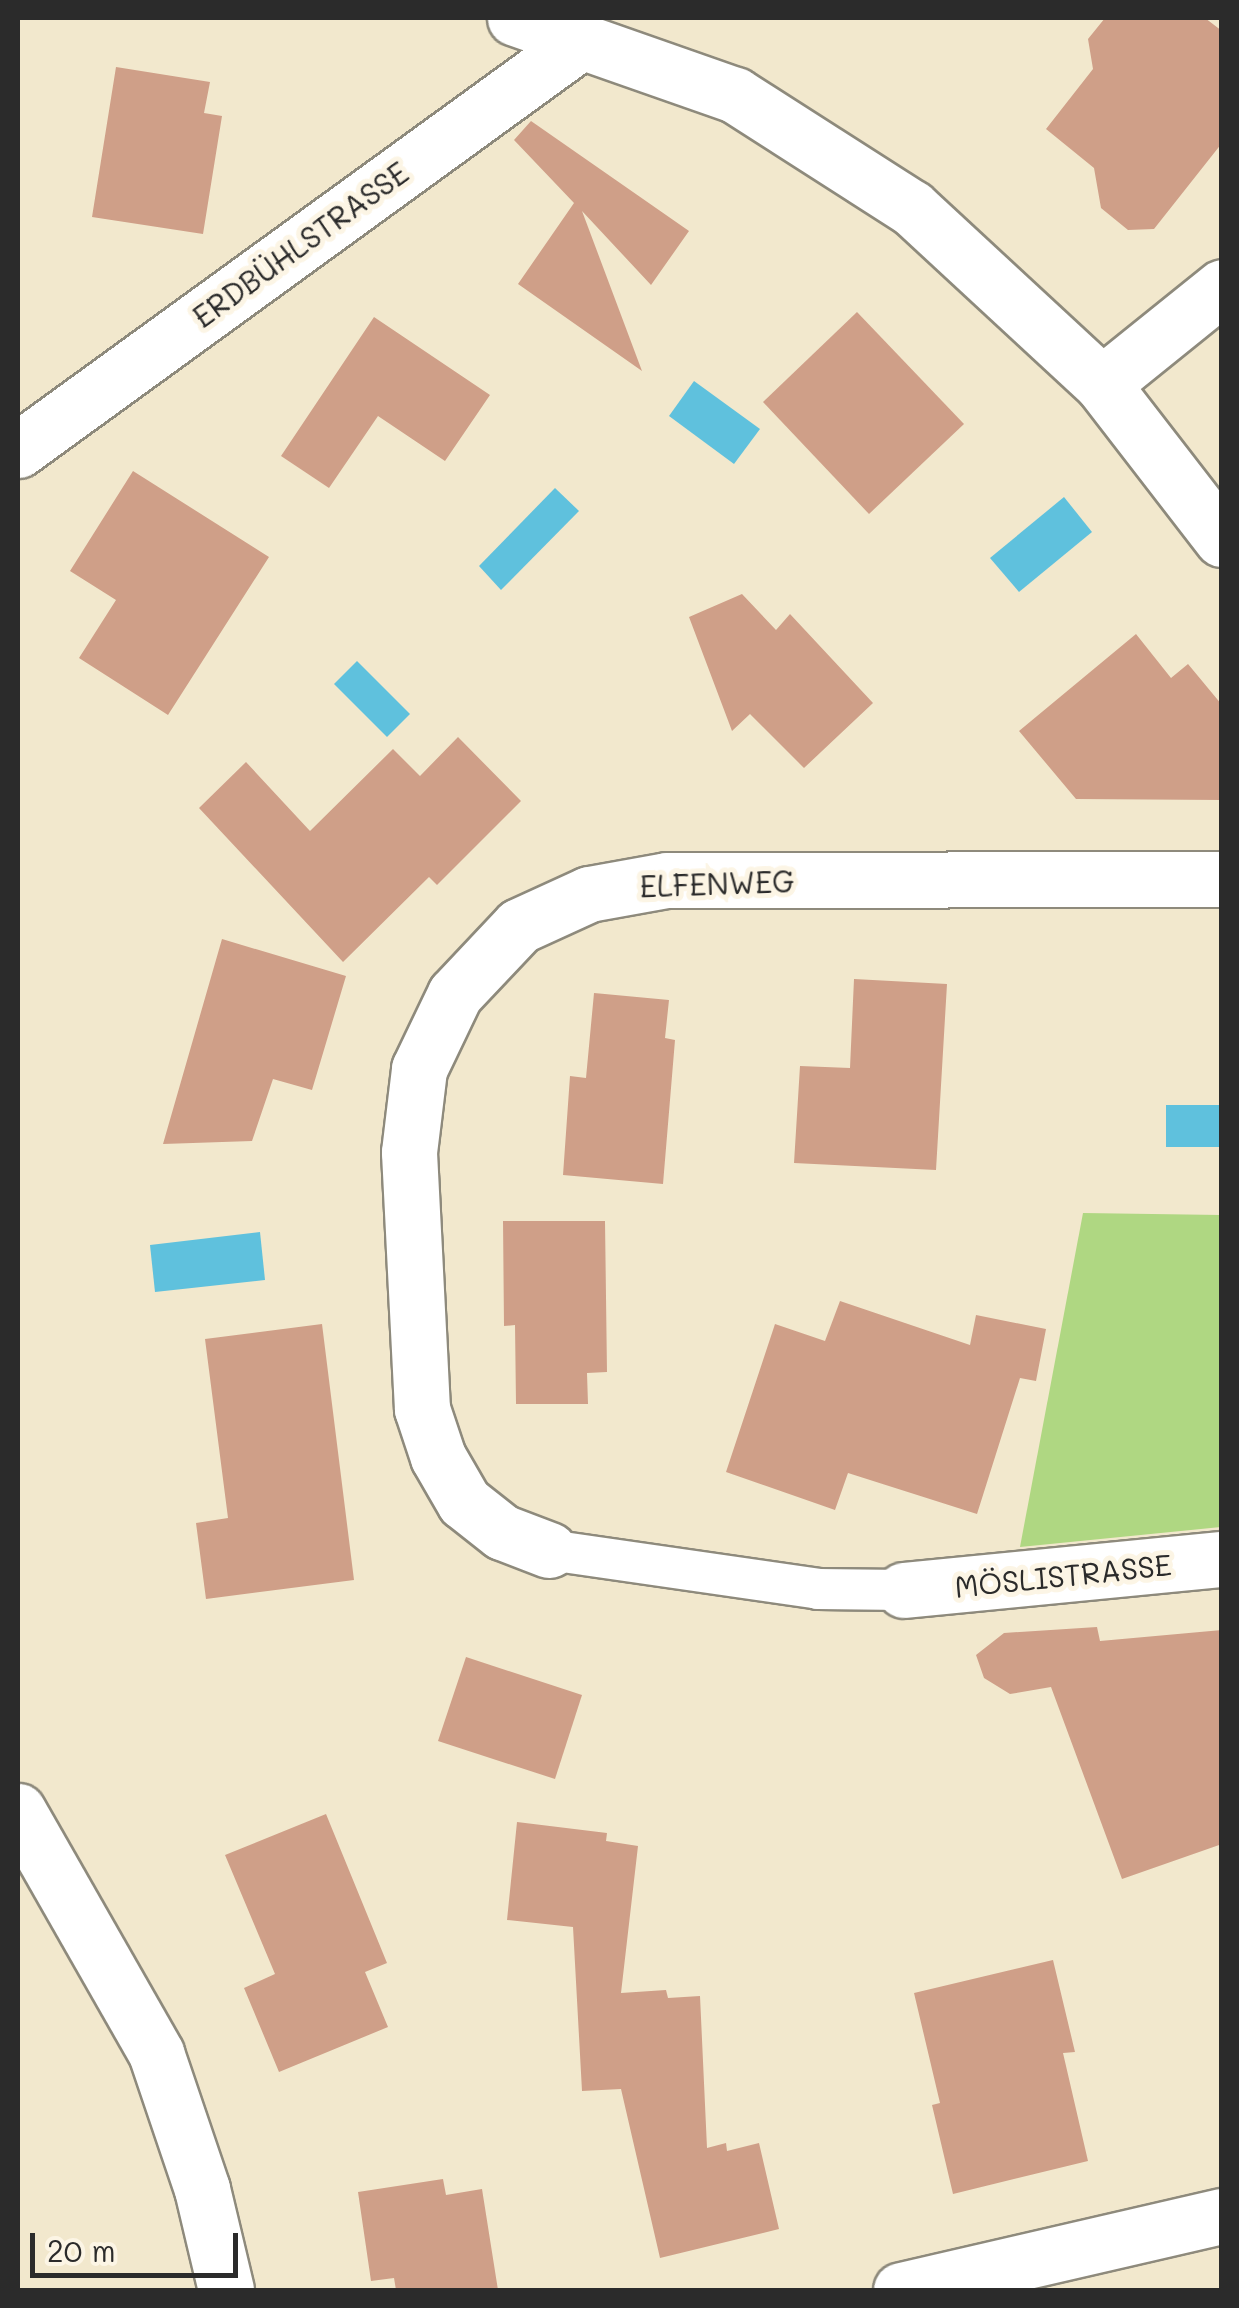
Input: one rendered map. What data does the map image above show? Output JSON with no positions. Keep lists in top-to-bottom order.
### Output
{
  "streets": {
    "street": ["ERDBÜHLSTRASSE", "ELFENWEG", "MÖSLISTRASSE"]
  },
  "scale_bar": "20 m"
}
